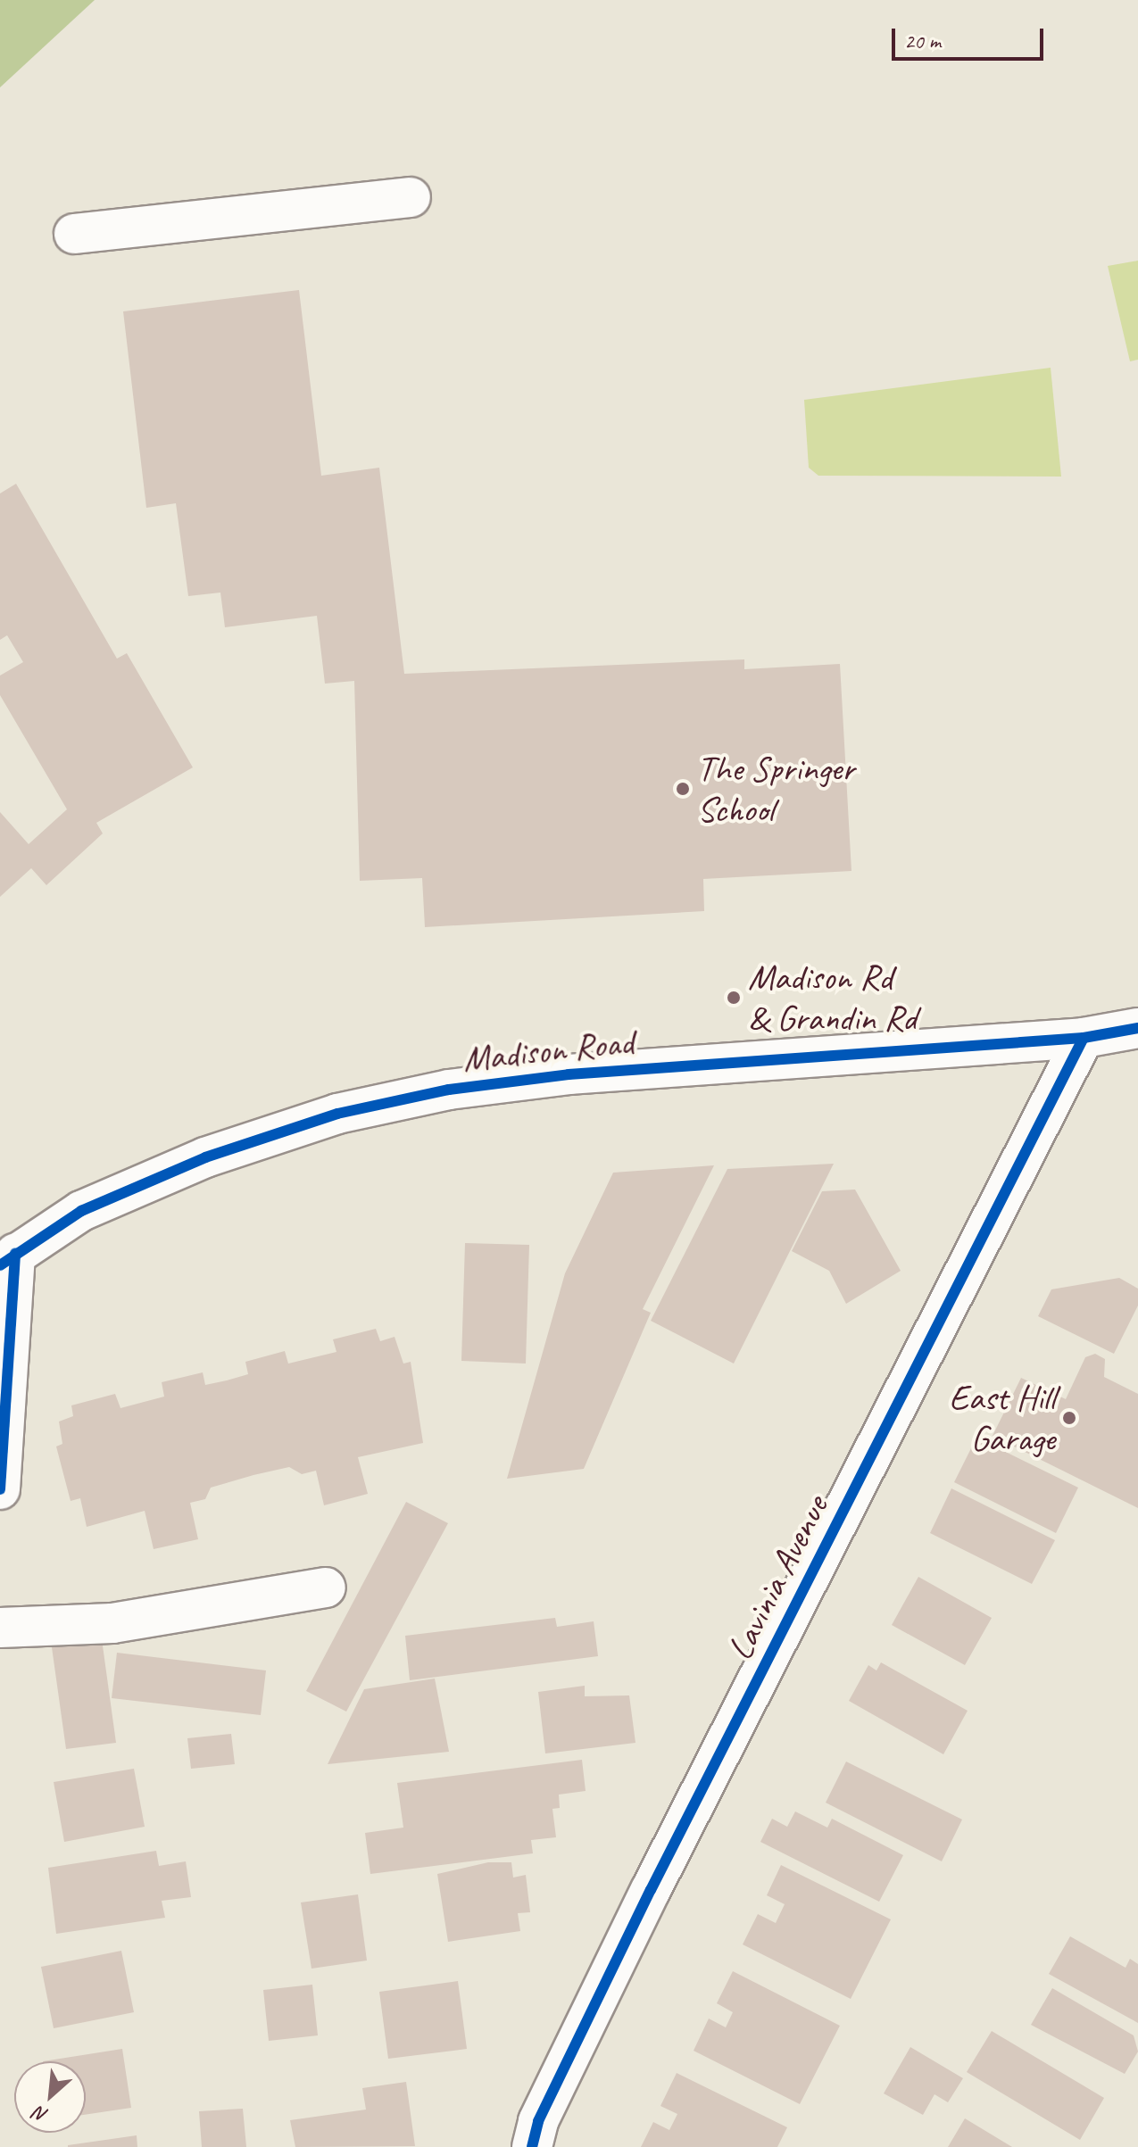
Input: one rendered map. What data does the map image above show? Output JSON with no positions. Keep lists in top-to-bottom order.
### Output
{
  "streets": {
    "street": ["Madison Road", "Lavinia Avenue"]
  },
  "crossings": [
    ["Madison Road", "Lavinia Avenue"]
  ],
  "places": ["The Springer School", "Madison Rd & Grandin Rd", "East Hill Garage"],
  "scale_bar": "20 m",
  "north": "bottom left"
}
